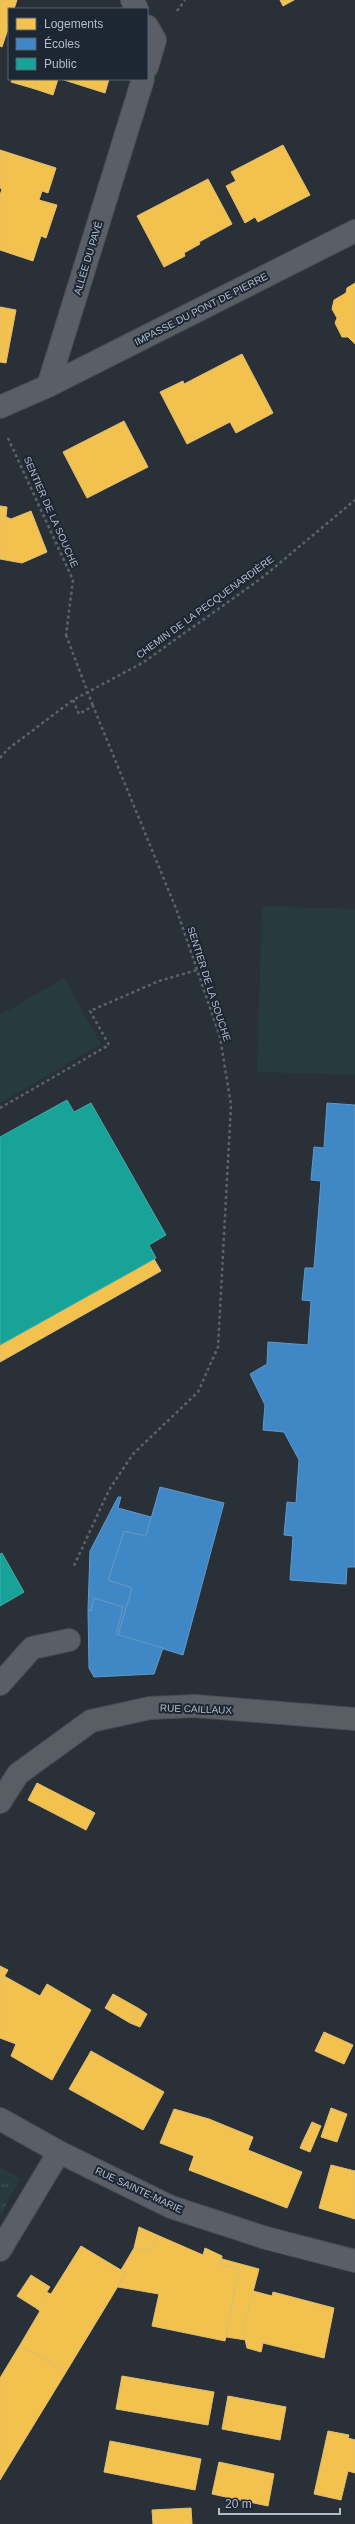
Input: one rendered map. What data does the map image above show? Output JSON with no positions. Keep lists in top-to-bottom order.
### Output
{
  "streets": {
    "street": [
      "ALLÉE DU PAVÉ",
      "IMPASSE DU PONT DE PIERRE",
      "RUE CAILLAUX",
      "RUE SAINTE-MARIE"
    ],
    "path": ["SENTIER DE LA SOUCHE", "CHEMIN DE LA PECQUENARDIÈRE"]
  },
  "crossings": [
    ["ALLÉE DU PAVÉ", "IMPASSE DU PONT DE PIERRE"]
  ],
  "legend": ["Logements", "Écoles", "Public"],
  "scale_bar": "20 m"
}
